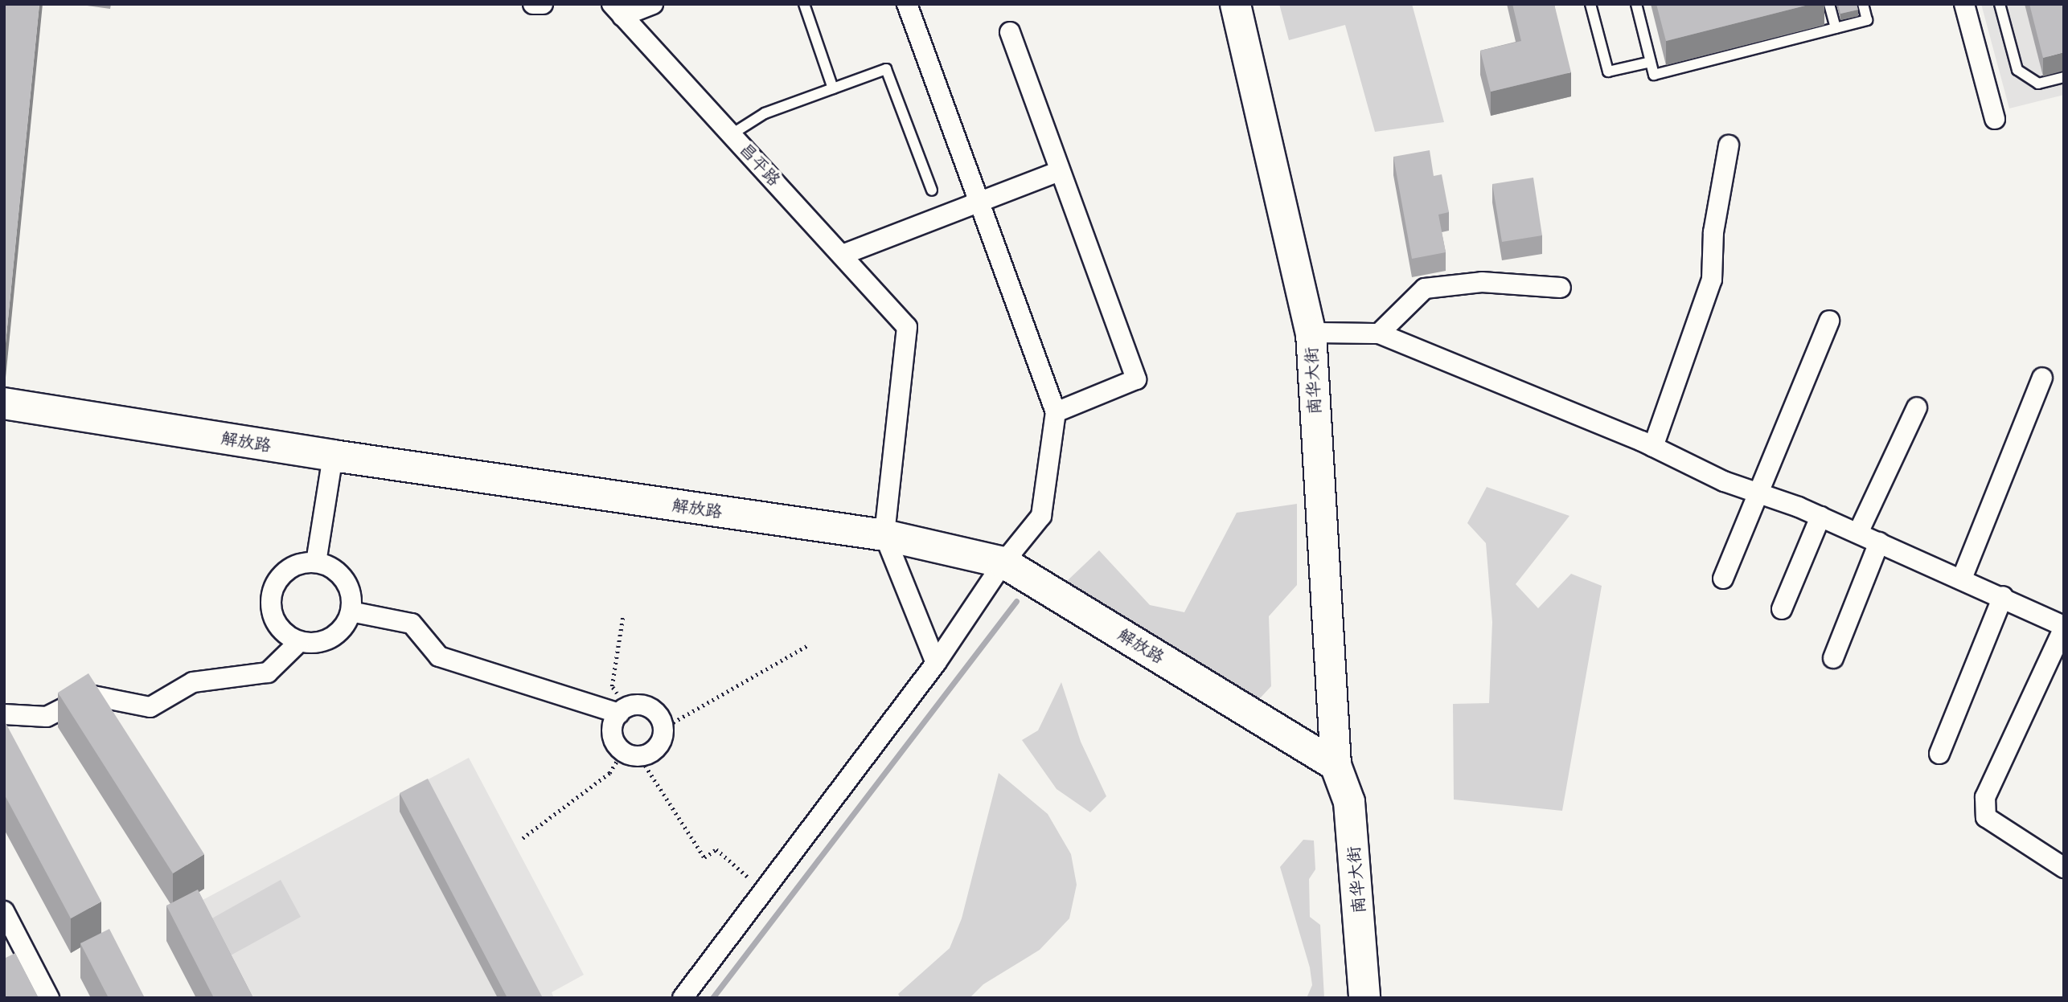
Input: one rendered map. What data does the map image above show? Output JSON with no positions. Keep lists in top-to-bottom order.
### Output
{
  "streets": {
    "highway": ["南华大街", "解放路"],
    "street": ["昌平路"]
  },
  "crossings": [
    ["昌平路", "解放路"],
    ["南华大街", "解放路"]
  ]
}
